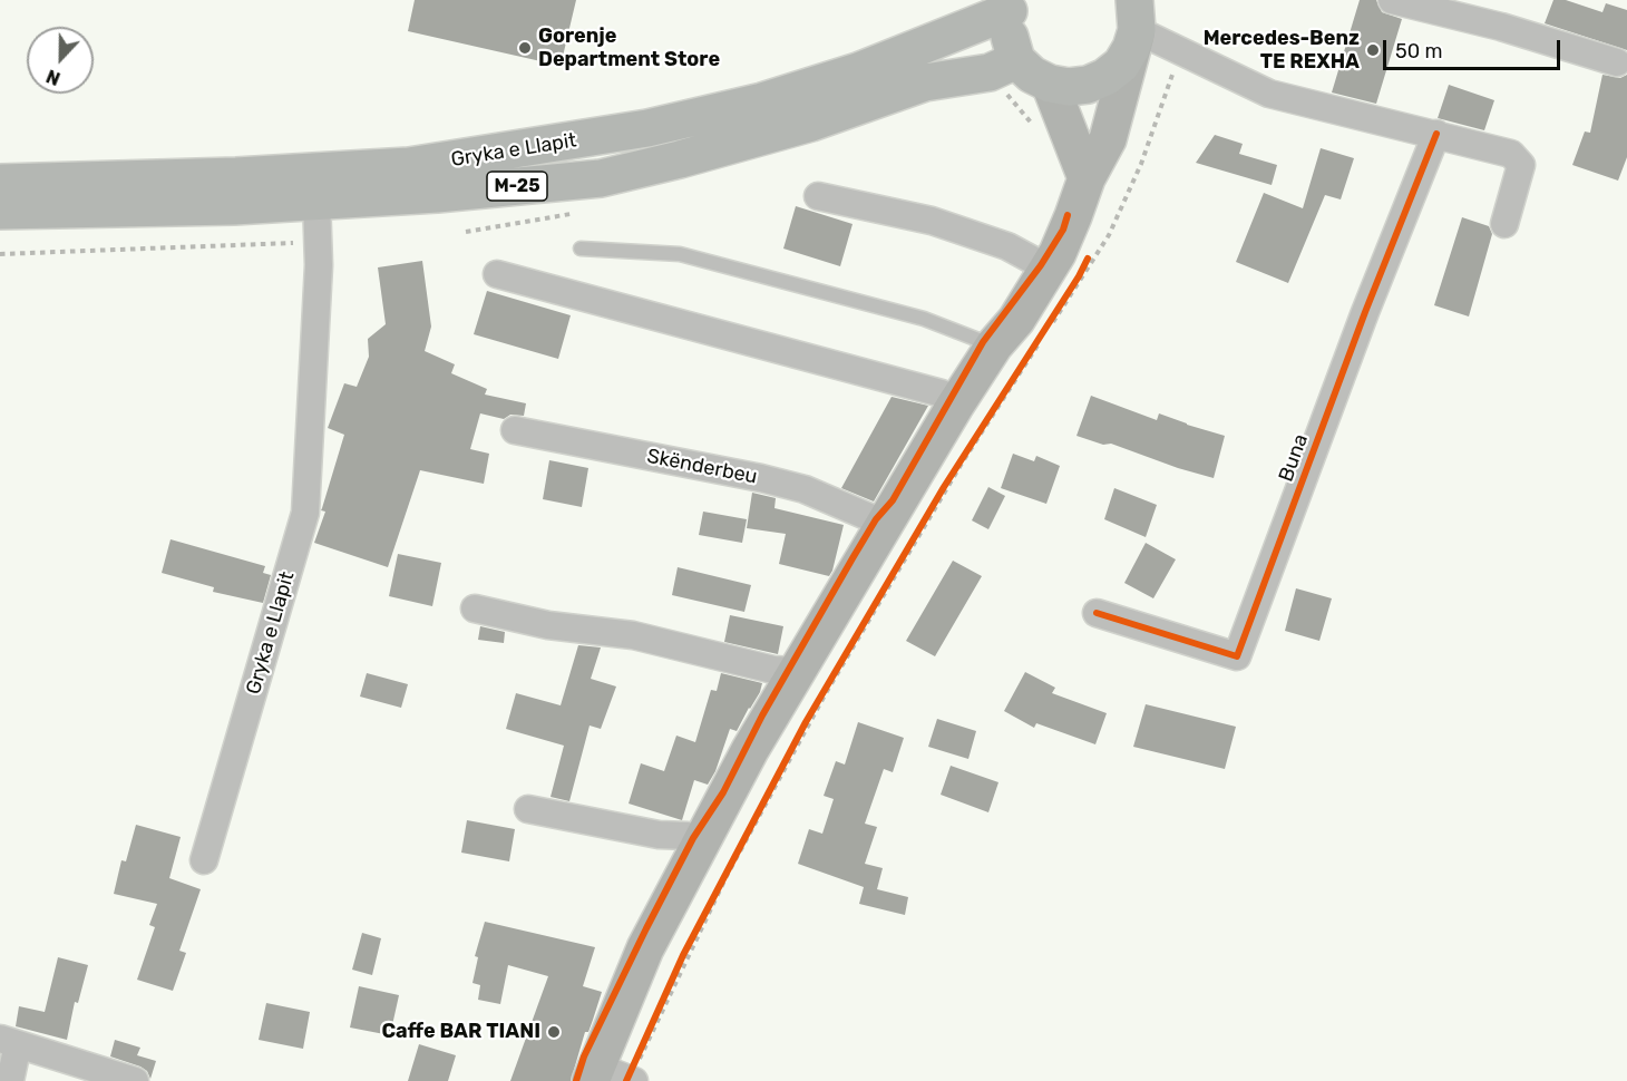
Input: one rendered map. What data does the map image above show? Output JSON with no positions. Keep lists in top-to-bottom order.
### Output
{
  "streets": {
    "main road": ["Gryka e Llapit", "M-25"],
    "street": ["Buna", "Skënderbeu"]
  },
  "places": ["Gorenje Department Store", "Mercedes-Benz TE REXHA", "Caffe BAR TIANI"],
  "scale_bar": "50 m",
  "north": "bottom"
}
